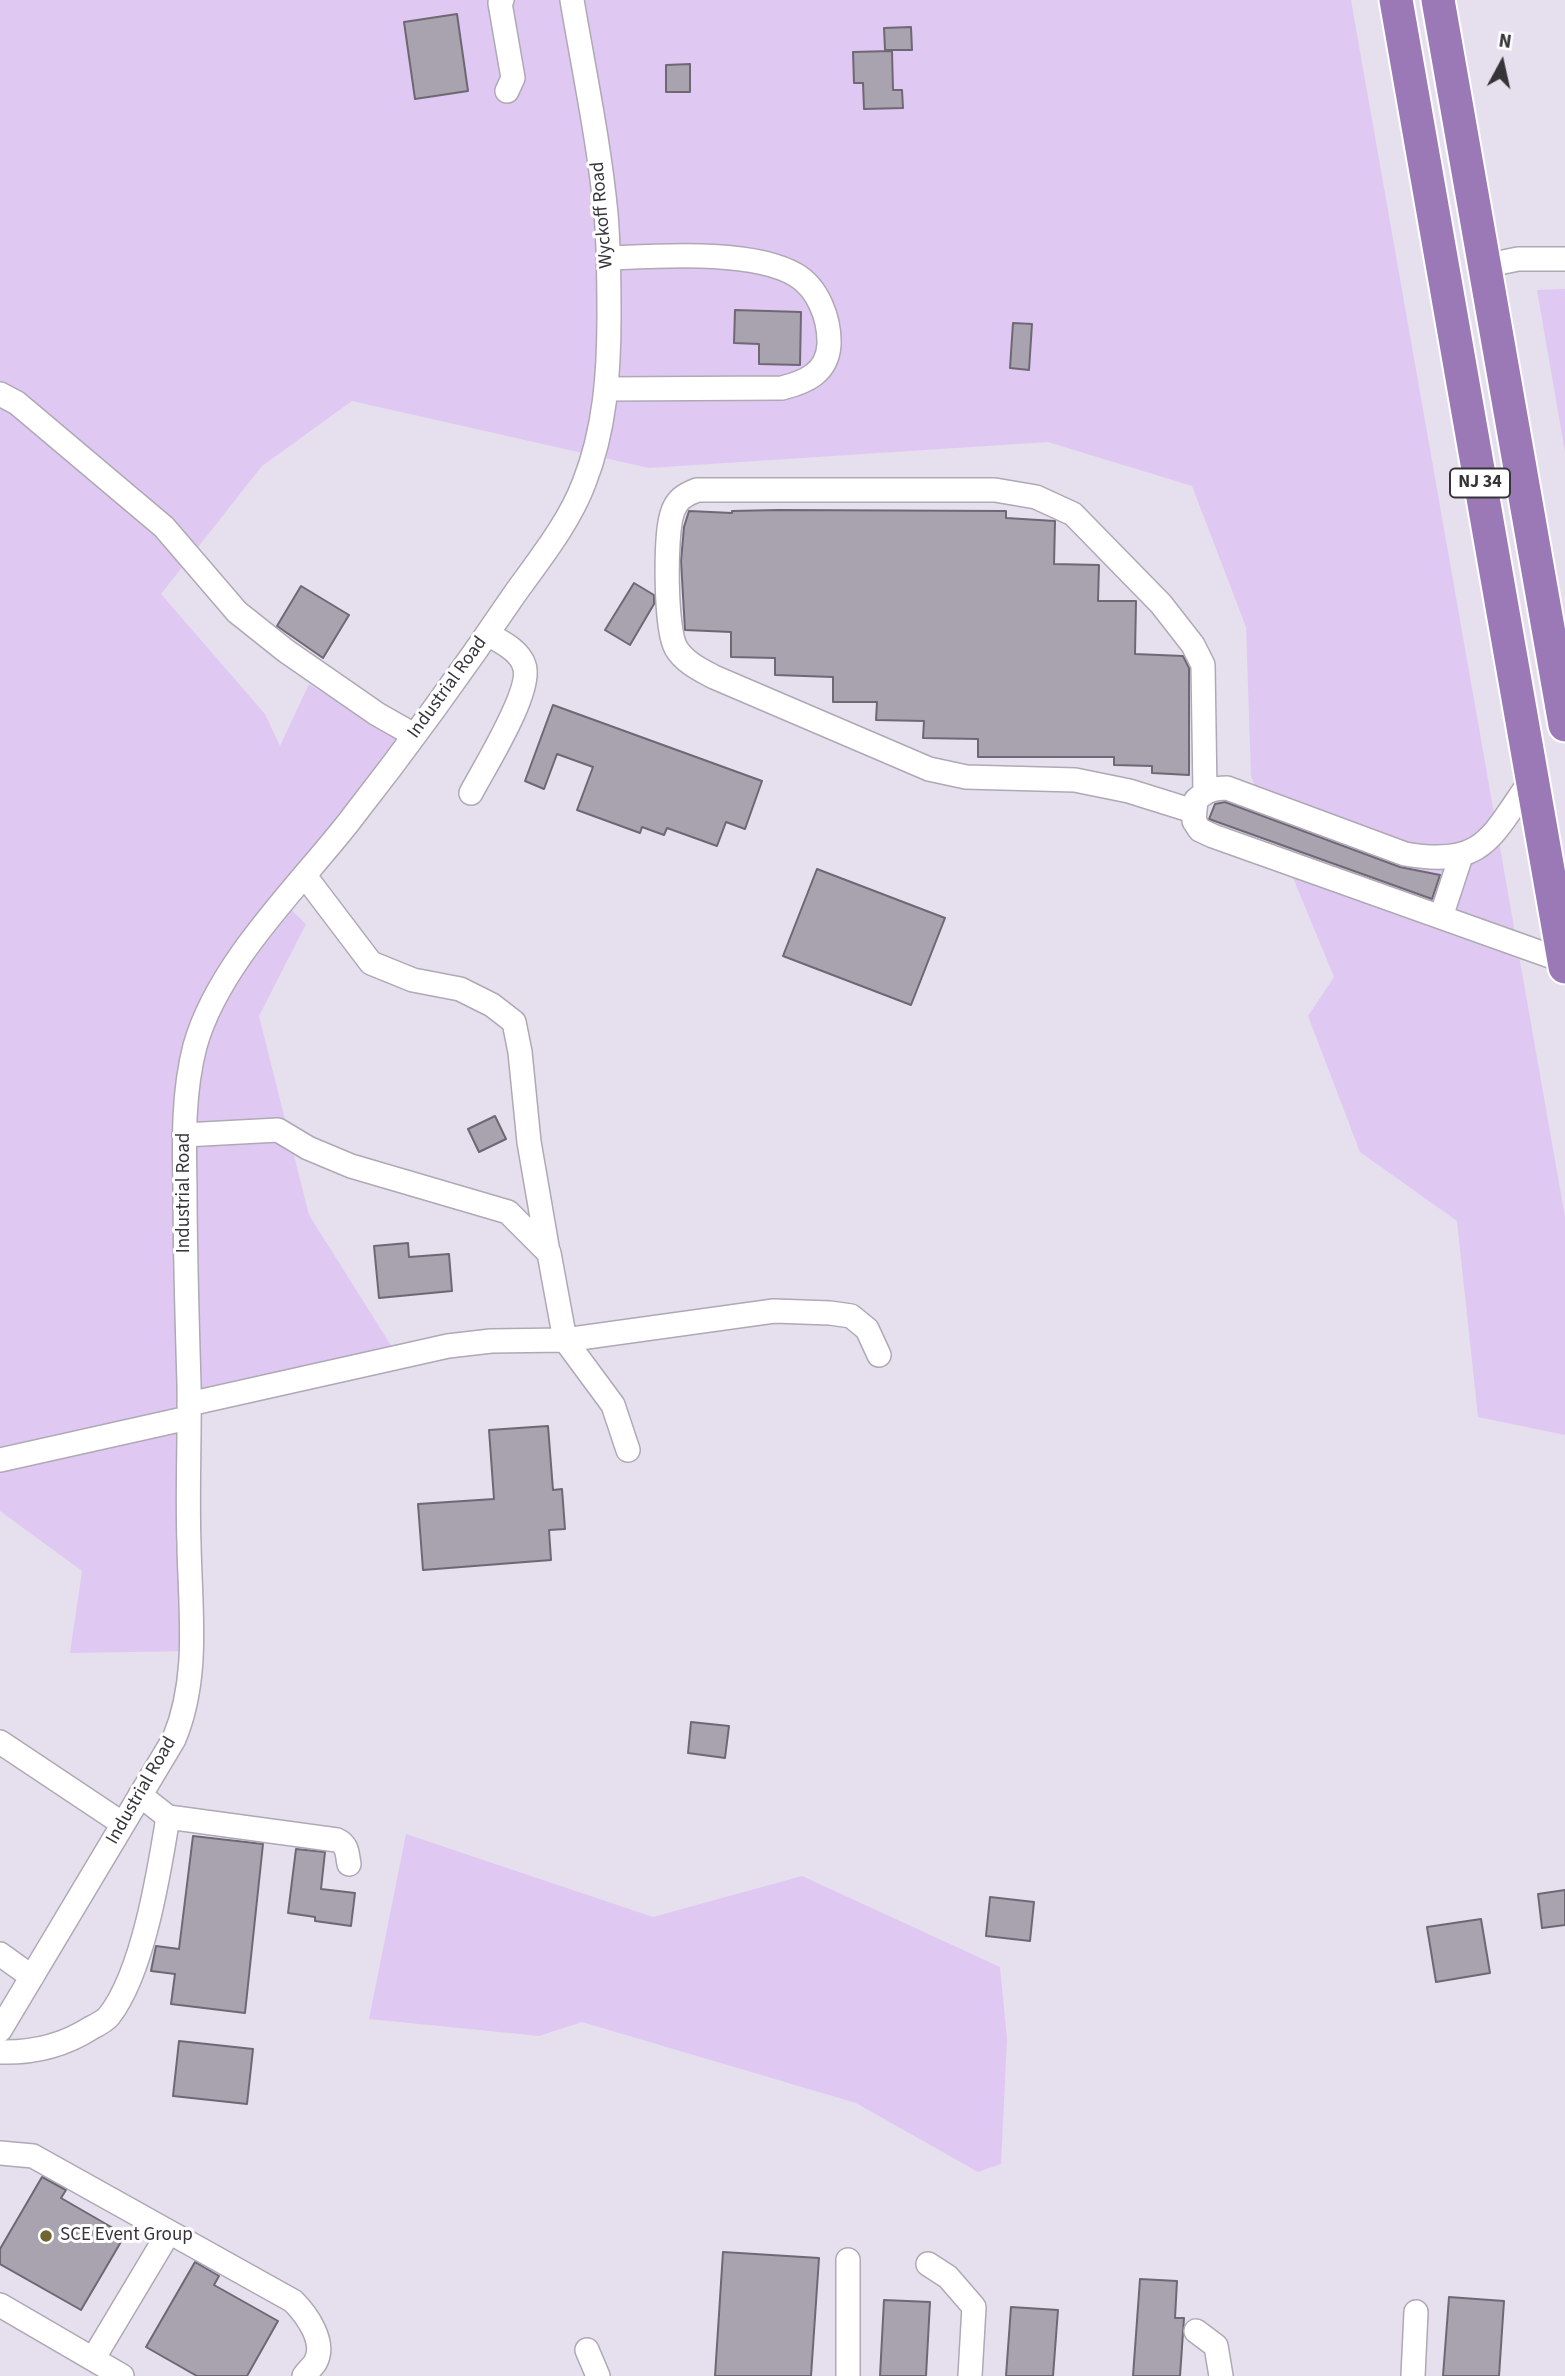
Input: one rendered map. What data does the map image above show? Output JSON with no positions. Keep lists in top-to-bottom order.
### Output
{
  "streets": {
    "highway": ["NJ 34"],
    "street": ["Wyckoff Road", "Industrial Road"]
  },
  "crossings": [
    ["Wyckoff Road", "Industrial Road"]
  ],
  "places": ["SCE Event Group"],
  "north": "top"
}
